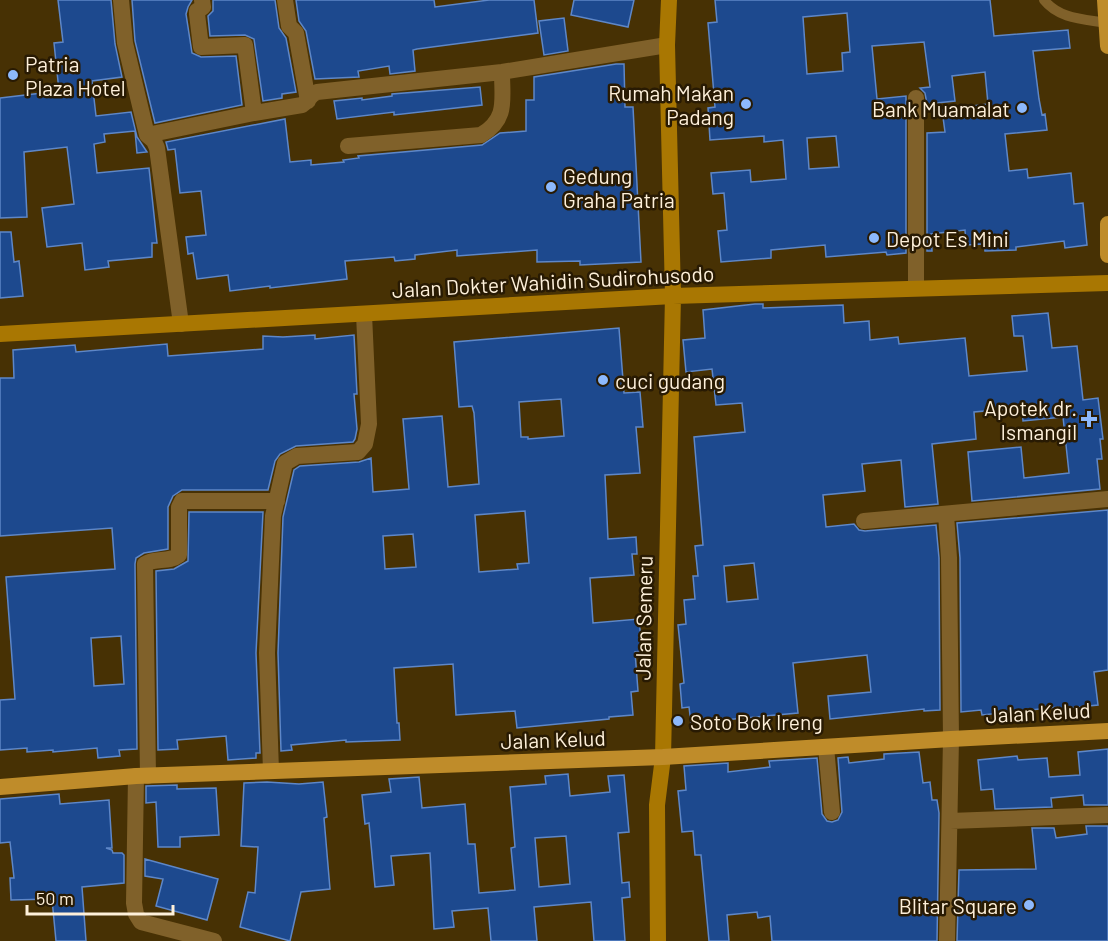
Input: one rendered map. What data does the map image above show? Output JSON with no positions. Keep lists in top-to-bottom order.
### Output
{
  "streets": {
    "main road": ["Jalan Dokter Wahidin Sudirohusodo", "Jalan Semeru", "Jalan Kelud"]
  },
  "crossings": [
    ["Jalan Dokter Wahidin Sudirohusodo", "Jalan Semeru"],
    ["Jalan Semeru", "Jalan Kelud"]
  ],
  "places": {
    "other": [
      "Patria Plaza Hotel",
      "Rumah Makan Padang",
      "Bank Muamalat",
      "Gedung Graha Patria",
      "Depot Es Mini",
      "cuci gudang",
      "Soto Bok Ireng",
      "Blitar Square"
    ],
    "health": ["Apotek dr. Ismangil"]
  },
  "scale_bar": "50 m"
}
